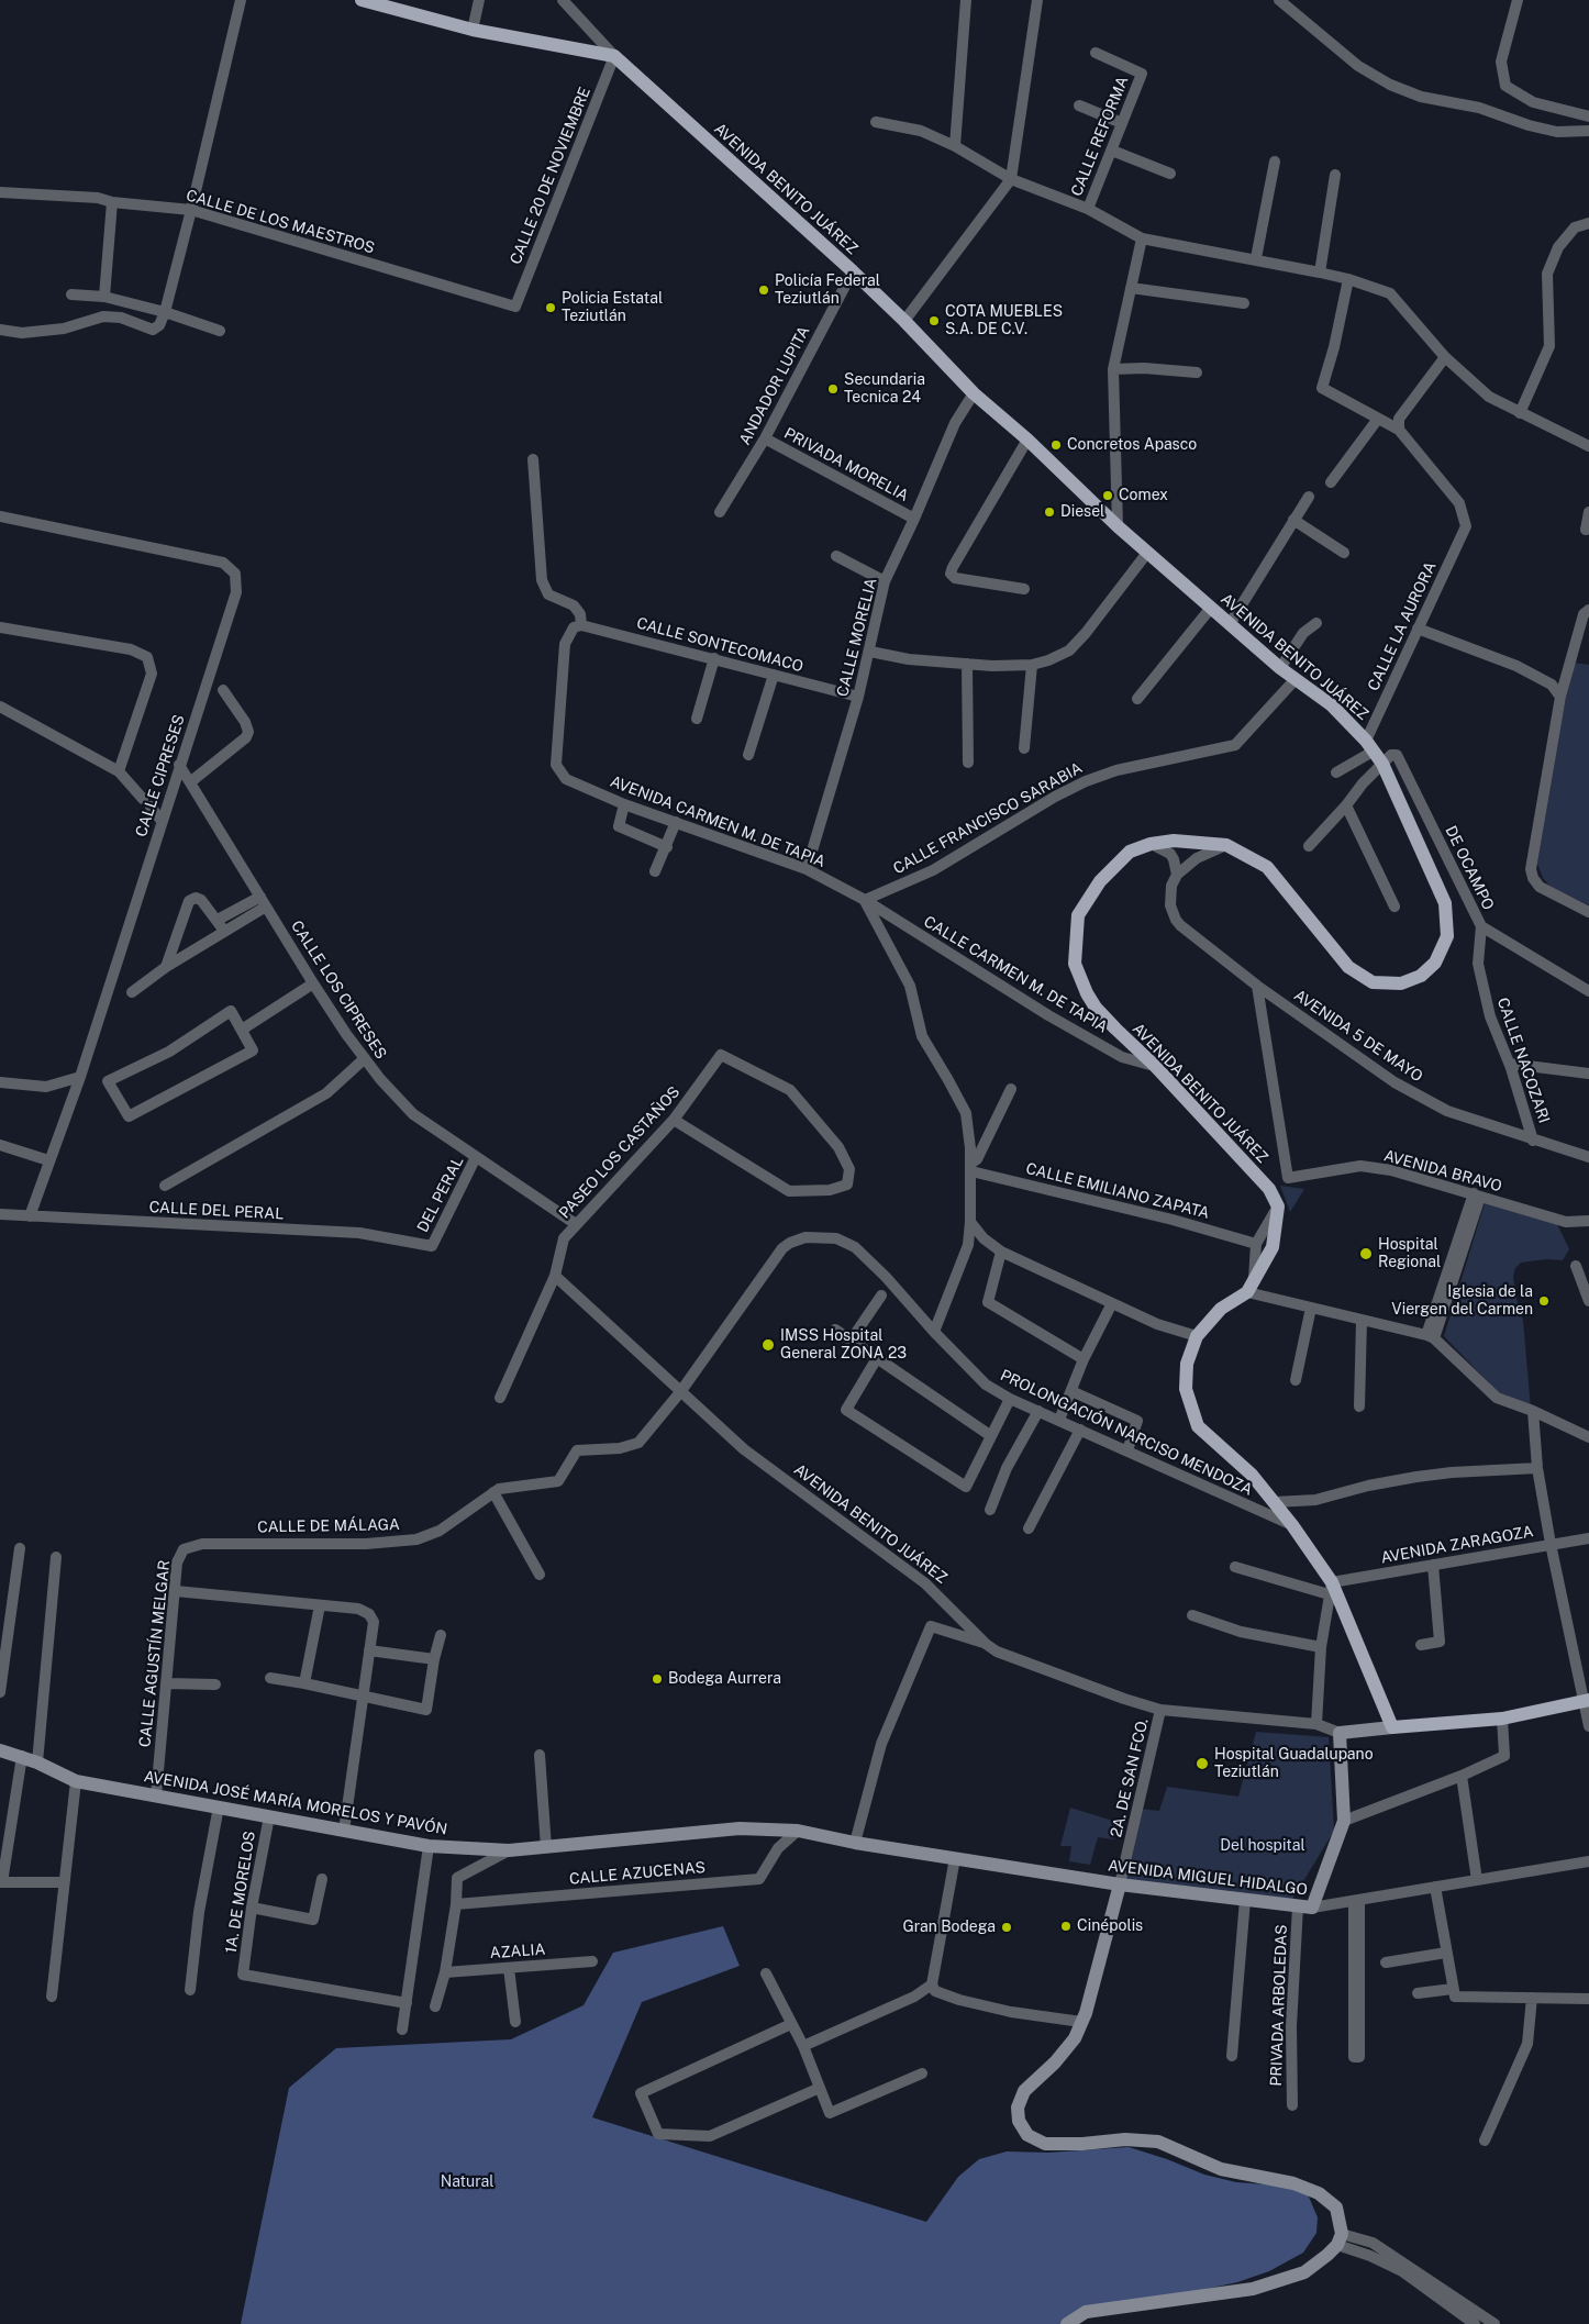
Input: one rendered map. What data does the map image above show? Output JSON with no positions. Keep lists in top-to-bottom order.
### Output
{
  "streets": {
    "main road": ["AVENIDA BENITO JUÁREZ", "AVENIDA JOSÉ MARÍA MORELOS Y PAVÓN", "AVENIDA MIGUEL HIDALGO"],
    "street": [
      "CALLE REFORMA",
      "CALLE 20 DE NOVIEMBRE",
      "CALLE DE LOS MAESTROS",
      "ANDADOR LUPITA",
      "PRIVADA MORELIA",
      "CALLE LA AURORA",
      "CALLE MORELIA",
      "CALLE SONTECOMACO",
      "CALLE CIPRESES",
      "CALLE FRANCISCO SARABIA",
      "AVENIDA CARMEN M. DE TAPIA",
      "DE OCAMPO",
      "CALLE CARMEN M. DE TAPIA",
      "CALLE LOS CIPRESES",
      "AVENIDA 5 DE MAYO",
      "CALLE NACOZARI",
      "PASEO LOS CASTAÑOS",
      "AVENIDA BRAVO",
      "CALLE EMILIANO ZAPATA",
      "DEL PERAL",
      "CALLE DEL PERAL",
      "PROLONGACIÓN NARCISO MENDOZA",
      "CALLE DE MÁLAGA",
      "AVENIDA ZARAGOZA",
      "CALLE AGUSTÍN MELGAR",
      "2A. DE SAN FCO.",
      "CALLE AZUCENAS",
      "1A. DE MORELOS",
      "AZALIA",
      "PRIVADA ARBOLEDAS"
    ]
  },
  "crossings": [
    ["CALLE 20 DE NOVIEMBRE", "AVENIDA BENITO JUÁREZ"],
    ["CALLE 20 DE NOVIEMBRE", "CALLE DE LOS MAESTROS"],
    ["AVENIDA BENITO JUÁREZ", "ANDADOR LUPITA"],
    ["AVENIDA BENITO JUÁREZ", "CALLE LA AURORA"],
    ["AVENIDA BENITO JUÁREZ", "CALLE MORELIA"],
    ["AVENIDA BENITO JUÁREZ", "CALLE FRANCISCO SARABIA"],
    ["AVENIDA BENITO JUÁREZ", "DE OCAMPO"],
    ["AVENIDA BENITO JUÁREZ", "CALLE CARMEN M. DE TAPIA"],
    ["AVENIDA BENITO JUÁREZ", "PASEO LOS CASTAÑOS"],
    ["AVENIDA BENITO JUÁREZ", "PROLONGACIÓN NARCISO MENDOZA"],
    ["AVENIDA BENITO JUÁREZ", "CALLE DE MÁLAGA"],
    ["AVENIDA BENITO JUÁREZ", "2A. DE SAN FCO."],
    ["ANDADOR LUPITA", "PRIVADA MORELIA"],
    ["PRIVADA MORELIA", "CALLE MORELIA"],
    ["CALLE MORELIA", "CALLE SONTECOMACO"],
    ["CALLE MORELIA", "AVENIDA CARMEN M. DE TAPIA"],
    ["CALLE SONTECOMACO", "AVENIDA CARMEN M. DE TAPIA"],
    ["CALLE CIPRESES", "CALLE LOS CIPRESES"],
    ["CALLE CIPRESES", "CALLE DEL PERAL"],
    ["CALLE FRANCISCO SARABIA", "AVENIDA CARMEN M. DE TAPIA"],
    ["CALLE FRANCISCO SARABIA", "CALLE CARMEN M. DE TAPIA"],
    ["AVENIDA CARMEN M. DE TAPIA", "CALLE CARMEN M. DE TAPIA"],
    ["DE OCAMPO", "CALLE NACOZARI"],
    ["CALLE LOS CIPRESES", "PASEO LOS CASTAÑOS"],
    ["CALLE LOS CIPRESES", "DEL PERAL"],
    ["AVENIDA 5 DE MAYO", "CALLE NACOZARI"],
    ["AVENIDA 5 DE MAYO", "AVENIDA BRAVO"],
    ["DEL PERAL", "CALLE DEL PERAL"],
    ["PROLONGACIÓN NARCISO MENDOZA", "CALLE DE MÁLAGA"],
    ["CALLE DE MÁLAGA", "CALLE AGUSTÍN MELGAR"],
    ["CALLE AGUSTÍN MELGAR", "AVENIDA JOSÉ MARÍA MORELOS Y PAVÓN"],
    ["2A. DE SAN FCO.", "AVENIDA MIGUEL HIDALGO"],
    ["AVENIDA JOSÉ MARÍA MORELOS Y PAVÓN", "CALLE AZUCENAS"],
    ["AVENIDA JOSÉ MARÍA MORELOS Y PAVÓN", "AVENIDA MIGUEL HIDALGO"],
    ["AVENIDA JOSÉ MARÍA MORELOS Y PAVÓN", "1A. DE MORELOS"],
    ["AVENIDA MIGUEL HIDALGO", "PRIVADA ARBOLEDAS"]
  ],
  "parks": ["Del hospital", "Natural"],
  "places": [
    "Policía Federal Teziutlán",
    "Policia Estatal Teziutlán",
    "COTA MUEBLES S.A. DE C.V.",
    "Secundaria Tecnica 24",
    "Concretos Apasco",
    "Comex",
    "Diesel",
    "Hospital Regional",
    "Iglesia de la Viergen del Carmen",
    "IMSS Hospital General ZONA 23",
    "Bodega Aurrera",
    "Hospital Guadalupano Teziutlán",
    "Cinépolis",
    "Gran Bodega"
  ]
}
